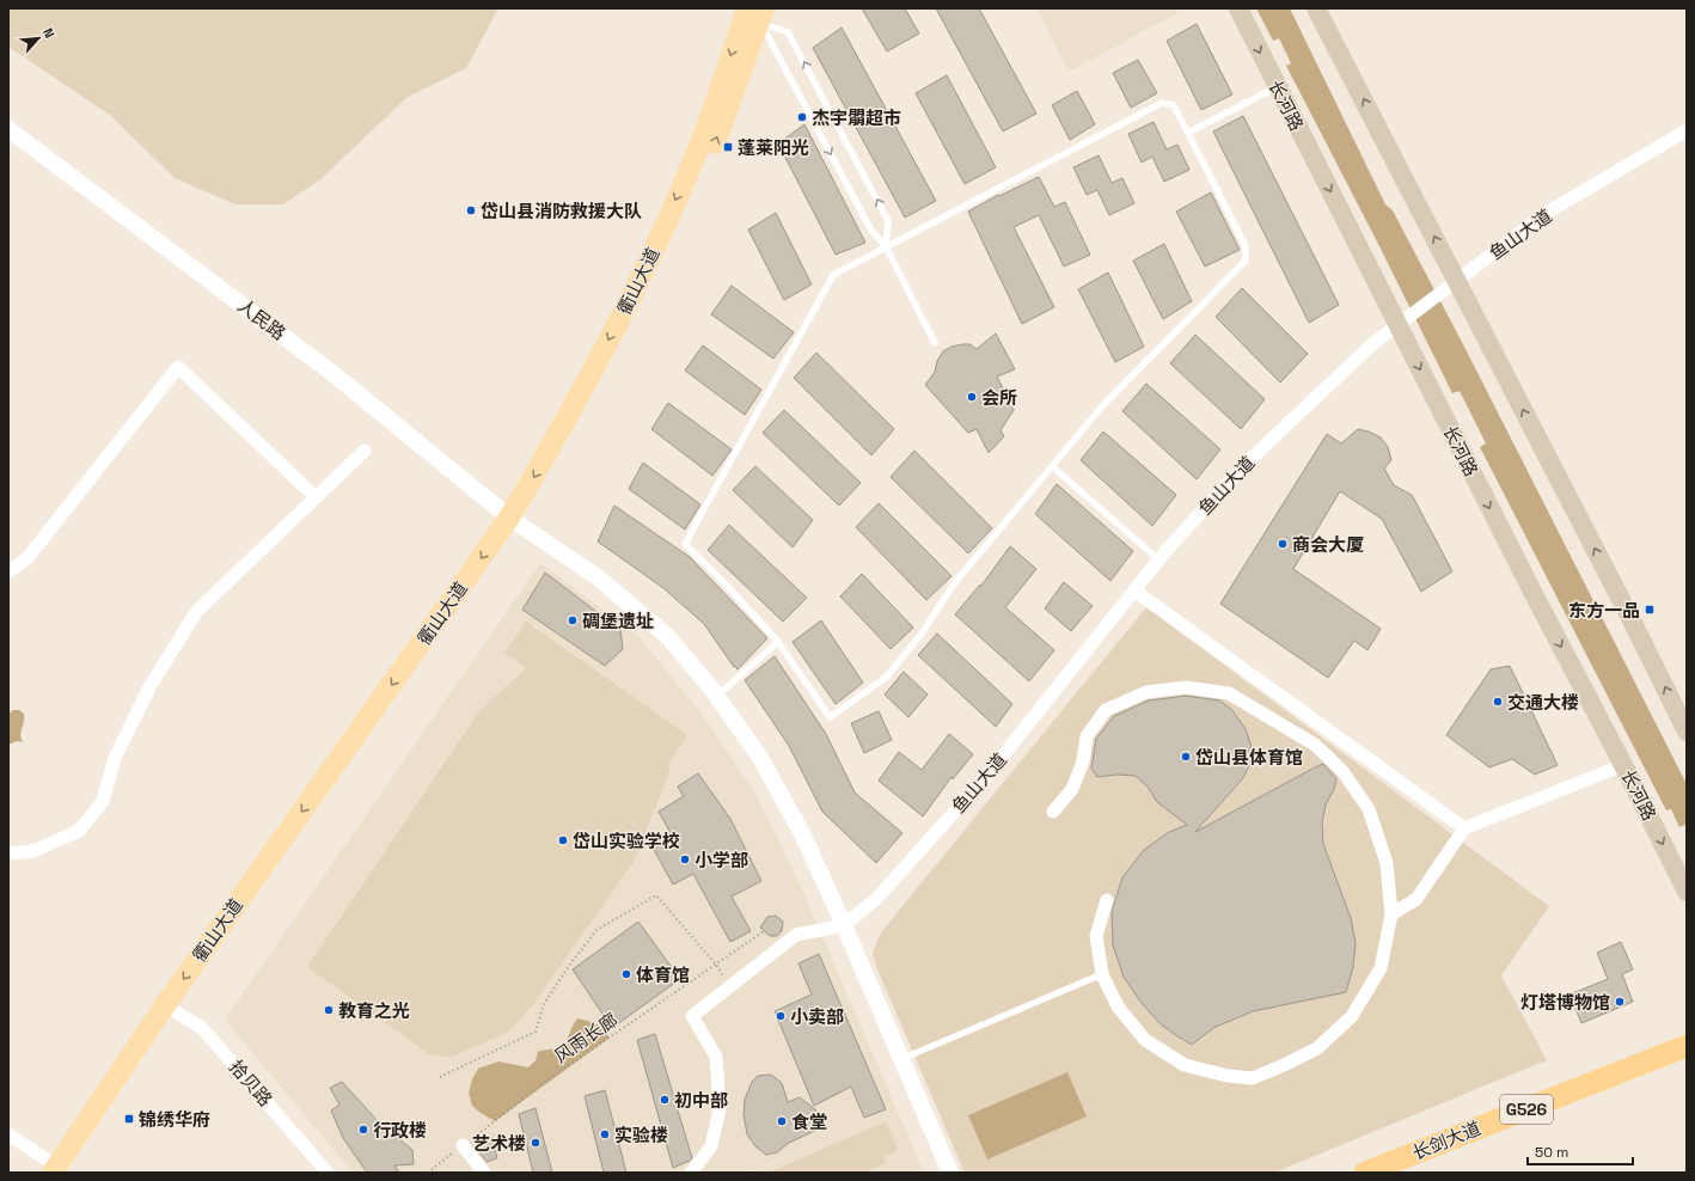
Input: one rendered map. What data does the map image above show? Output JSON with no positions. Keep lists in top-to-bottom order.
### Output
{
  "streets": {
    "highway": ["G526", "长剑大道"],
    "main road": ["长河路", "衢山大道"],
    "street": ["鱼山大道", "人民路", "拾贝路"],
    "path": ["风雨长廊"]
  },
  "crossings": [
    ["长河路", "鱼山大道"],
    ["鱼山大道", "人民路"],
    ["衢山大道", "人民路"],
    ["衢山大道", "拾贝路"]
  ],
  "places": {
    "other": [
      "杰宇朤超市",
      "岱山县消防救援大队",
      "会所",
      "商会大厦",
      "碉堡遗址",
      "交通大楼",
      "岱山县体育馆",
      "岱山实验学校",
      "小学部",
      "体育馆",
      "灯塔博物馆",
      "教育之光",
      "小卖部",
      "初中部",
      "食堂",
      "行政楼",
      "实验楼",
      "艺术楼"
    ],
    "transit": ["蓬莱阳光", "东方一品", "锦绣华府"]
  },
  "scale_bar": "50 m",
  "north": "top right"
}
